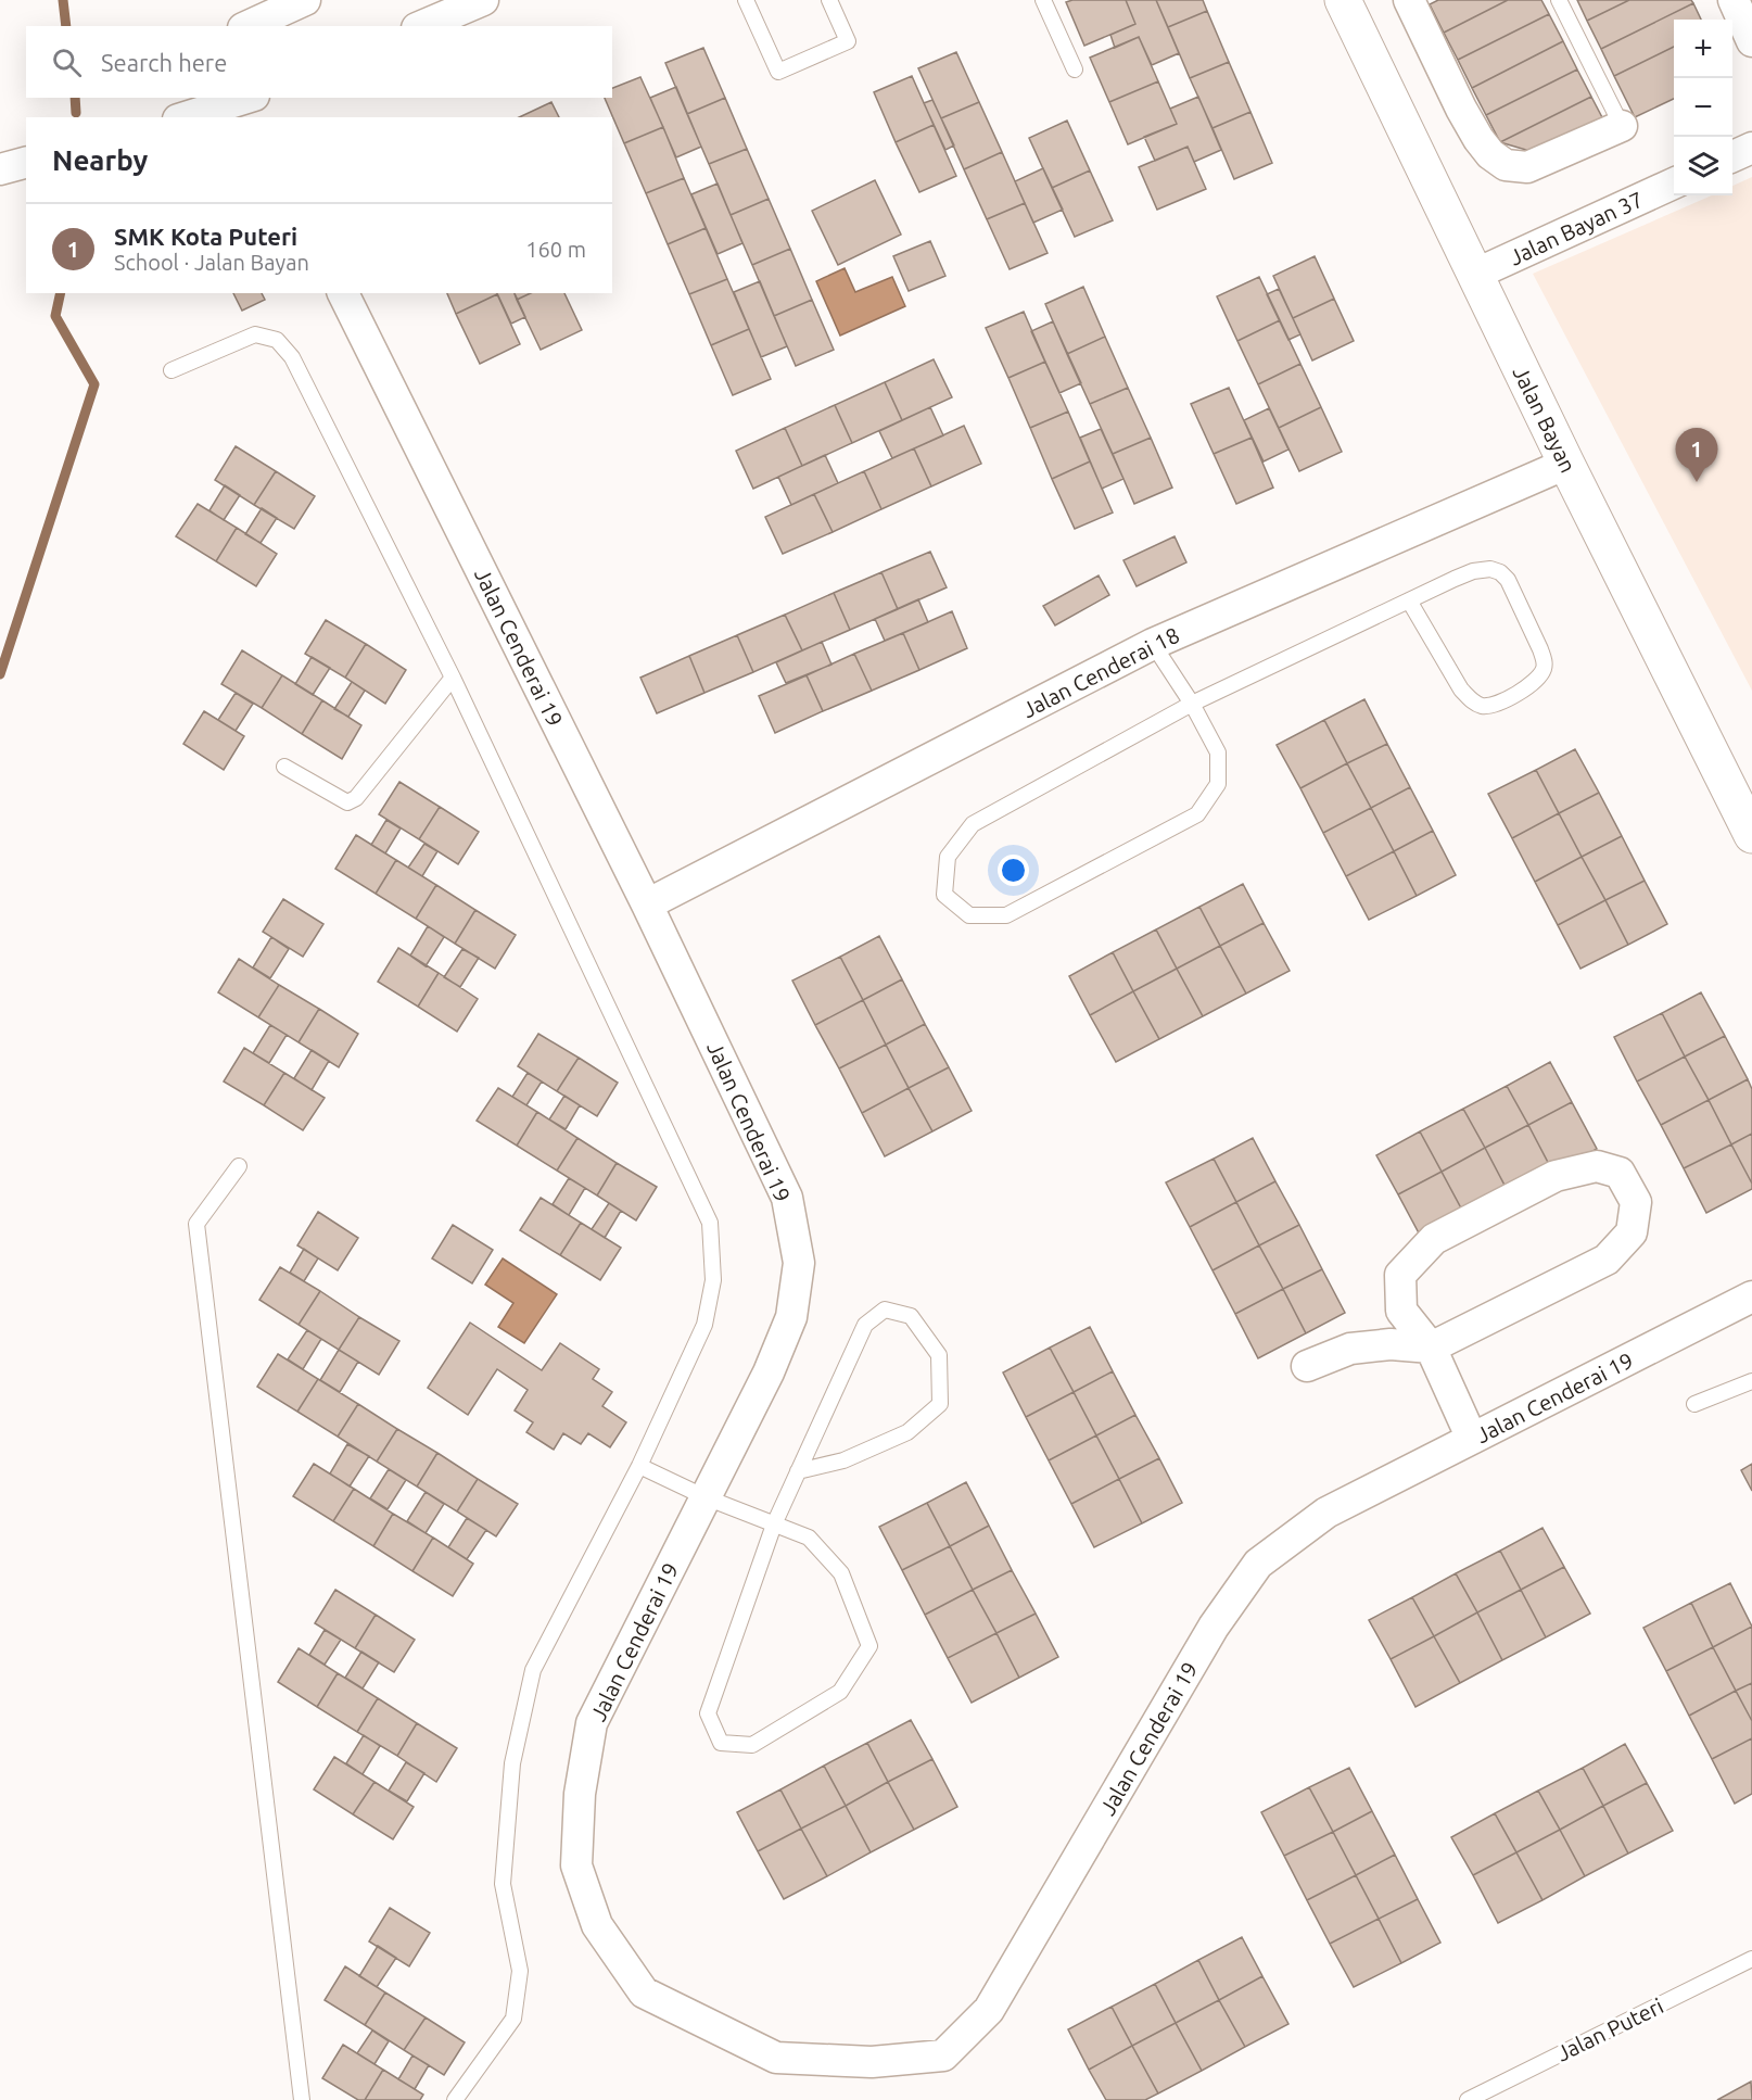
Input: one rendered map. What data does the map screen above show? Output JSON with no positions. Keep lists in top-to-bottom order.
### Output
{
  "streets": {
    "street": [
      "Jalan Bayan 37",
      "Jalan Bayan",
      "Jalan Cenderai 19",
      "Jalan Cenderai 18"
    ],
    "lane": ["Jalan Puteri"]
  },
  "crossings": [
    ["Jalan Bayan 37", "Jalan Bayan"],
    ["Jalan Bayan", "Jalan Cenderai 18"],
    ["Jalan Cenderai 19", "Jalan Cenderai 18"]
  ],
  "page": {
    "map_buttons": ["+", "−"],
    "search": "Search here",
    "heading": "Nearby",
    "list": [
      {
        "mark": "1",
        "name": "SMK Kota Puteri",
        "note": "School · Jalan Bayan",
        "value": "160 m"
      }
    ],
    "pins": "1"
  }
}
